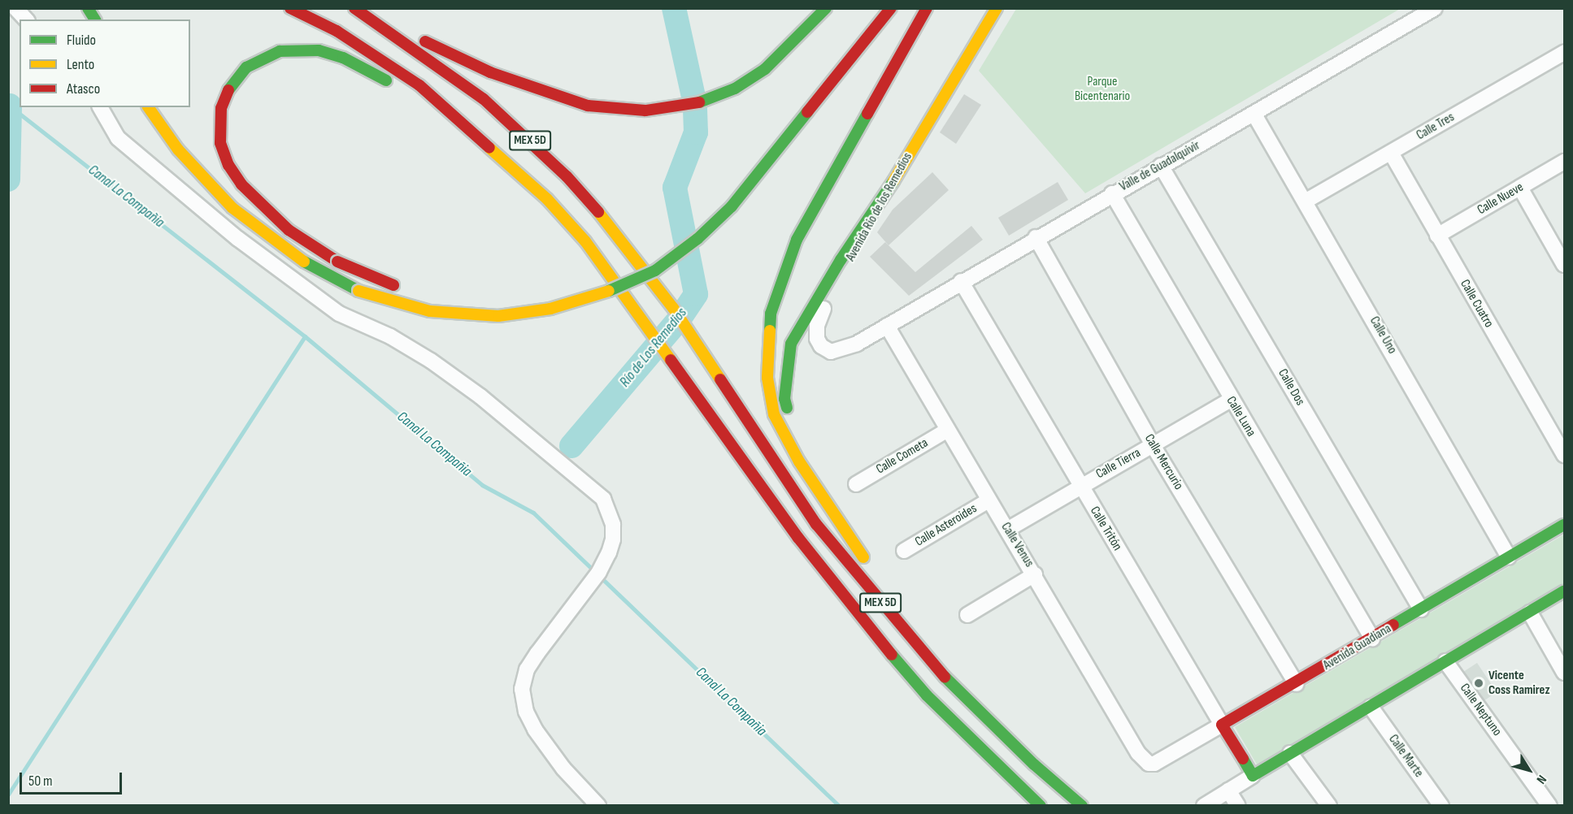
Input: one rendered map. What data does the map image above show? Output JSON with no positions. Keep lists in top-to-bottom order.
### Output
{
  "streets": {
    "main road": [
      "MEX 5D",
      "Avenida Río de los Remedios",
      "Calle Tritón",
      "Avenida Guadiana"
    ],
    "street": [
      "Calle Tres",
      "Valle de Guadalquivir",
      "Calle Nueve",
      "Calle Cuatro",
      "Calle Uno",
      "Calle Dos",
      "Calle Luna",
      "Calle Cometa",
      "Calle Mercurio",
      "Calle Tierra",
      "Calle Asteroides",
      "Calle Venus",
      "Calle Neptuno",
      "Calle Marte"
    ]
  },
  "crossings": [
    ["Calle Tres", "Calle Cuatro"],
    ["Calle Tres", "Calle Uno"],
    ["Valle de Guadalquivir", "Avenida Río de los Remedios"],
    ["Valle de Guadalquivir", "Calle Uno"],
    ["Valle de Guadalquivir", "Calle Dos"],
    ["Valle de Guadalquivir", "Calle Luna"],
    ["Valle de Guadalquivir", "Calle Mercurio"],
    ["Valle de Guadalquivir", "Calle Tritón"],
    ["Valle de Guadalquivir", "Calle Venus"],
    ["Calle Nueve", "Calle Cuatro"],
    ["Avenida Río de los Remedios", "Calle Venus"],
    ["Calle Uno", "Avenida Guadiana"],
    ["Calle Dos", "Avenida Guadiana"],
    ["Calle Luna", "Calle Tierra"],
    ["Calle Luna", "Avenida Guadiana"],
    ["Calle Cometa", "Calle Venus"],
    ["Calle Mercurio", "Calle Tierra"],
    ["Calle Mercurio", "Avenida Guadiana"],
    ["Calle Tierra", "Calle Tritón"],
    ["Calle Tierra", "Calle Venus"],
    ["Calle Asteroides", "Calle Venus"],
    ["Calle Tritón", "Avenida Guadiana"],
    ["Calle Venus", "Avenida Guadiana"]
  ],
  "water": ["Canal La Compañia", "Río de Los Remedios"],
  "parks": ["Parque Bicentenario"],
  "places": ["Vicente Coss Ramirez"],
  "legend": ["Fluido", "Lento", "Atasco"],
  "scale_bar": "50 m",
  "north": "bottom right"
}
